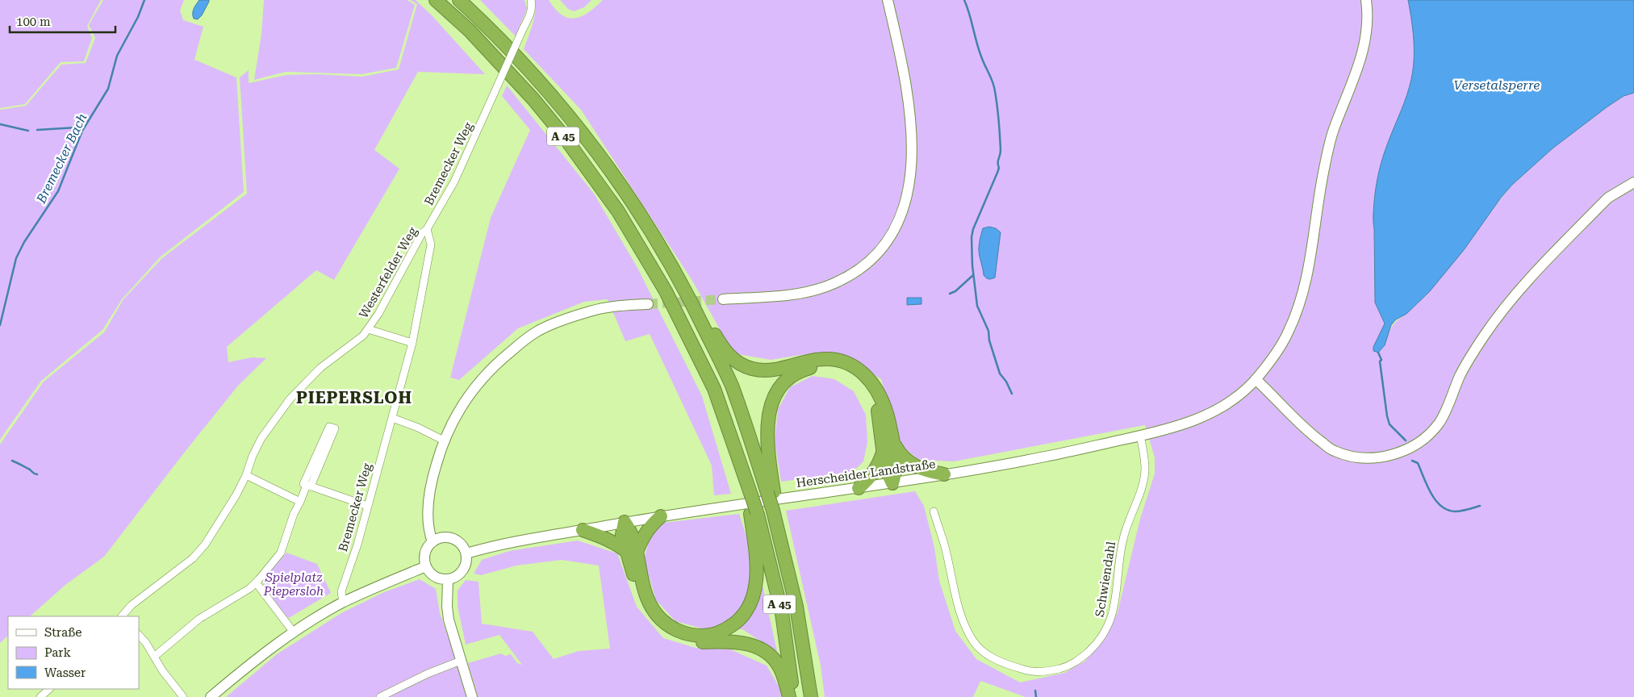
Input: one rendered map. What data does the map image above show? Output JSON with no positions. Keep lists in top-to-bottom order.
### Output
{
  "streets": {
    "highway": ["A 45"],
    "main road": ["Herscheider Landstraße"],
    "street": ["Bremecker Weg", "Westerfelder Weg", "Schwiendahl"]
  },
  "crossings": [
    ["Bremecker Weg", "Westerfelder Weg"],
    ["Herscheider Landstraße", "Schwiendahl"]
  ],
  "districts": ["PIEPERSLOH"],
  "water": ["Versetalsperre", "Bremecker Bach"],
  "parks": ["Spielplatz Piepersloh"],
  "legend": ["Straße", "Park", "Wasser"],
  "scale_bar": "100 m"
}
